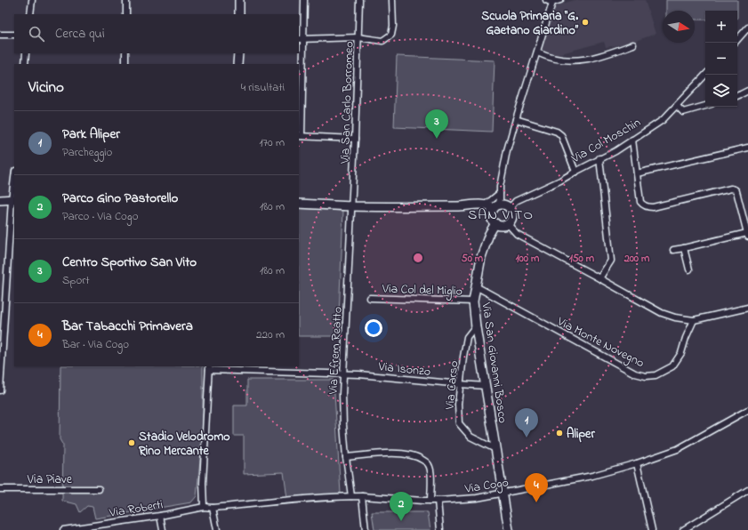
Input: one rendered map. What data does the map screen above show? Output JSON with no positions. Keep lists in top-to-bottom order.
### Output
{
  "streets": {
    "street": [
      "Via San Carlo Borromeo",
      "Via Col Moschin",
      "Via Col del Miglio",
      "Via Monte Novegno",
      "Via Efrem Reatto",
      "Via San Giovanni Bosco",
      "Via Isonzo",
      "Via Carso",
      "Via Piave",
      "Via Cogo",
      "Via Roberti"
    ]
  },
  "crossings": [
    ["Via San Carlo Borromeo", "Via Efrem Reatto"],
    ["Via Col Moschin", "Via San Giovanni Bosco"],
    ["Via Col del Miglio", "Via San Giovanni Bosco"],
    ["Via Monte Novegno", "Via San Giovanni Bosco"],
    ["Via Efrem Reatto", "Via Isonzo"],
    ["Via Efrem Reatto", "Via Cogo"],
    ["Via San Giovanni Bosco", "Via Isonzo"],
    ["Via San Giovanni Bosco", "Via Carso"],
    ["Via San Giovanni Bosco", "Via Cogo"],
    ["Via Isonzo", "Via Carso"],
    ["Via Cogo", "Via Roberti"]
  ],
  "districts": ["SAN VITO"],
  "places": ["Scuola Primaria “G. Gaetano Giardino”", "Aliper", "Stadio Velodromo Rino Mercante"],
  "north": "right",
  "page": {
    "map_buttons": ["+", "−"],
    "search": "Cerca qui",
    "heading": ["Vicino", "4 risultati"],
    "pins": [
      "3",
      "1",
      "4",
      "2"
    ],
    "list": [
      {
        "mark": "1",
        "name": "Park Aliper",
        "note": "Parcheggio",
        "value": "170 m"
      },
      {
        "mark": "2",
        "name": "Parco Gino Pastorello",
        "note": "Parco · Via Cogo",
        "value": "180 m"
      },
      {
        "mark": "3",
        "name": "Centro Sportivo San Vito",
        "note": "Sport",
        "value": "180 m"
      },
      {
        "mark": "4",
        "name": "Bar Tabacchi Primavera",
        "note": "Bar · Via Cogo",
        "value": "220 m"
      }
    ]
  },
  "rings": [
    "50 m",
    "100 m",
    "150 m",
    "200 m"
  ]
}
